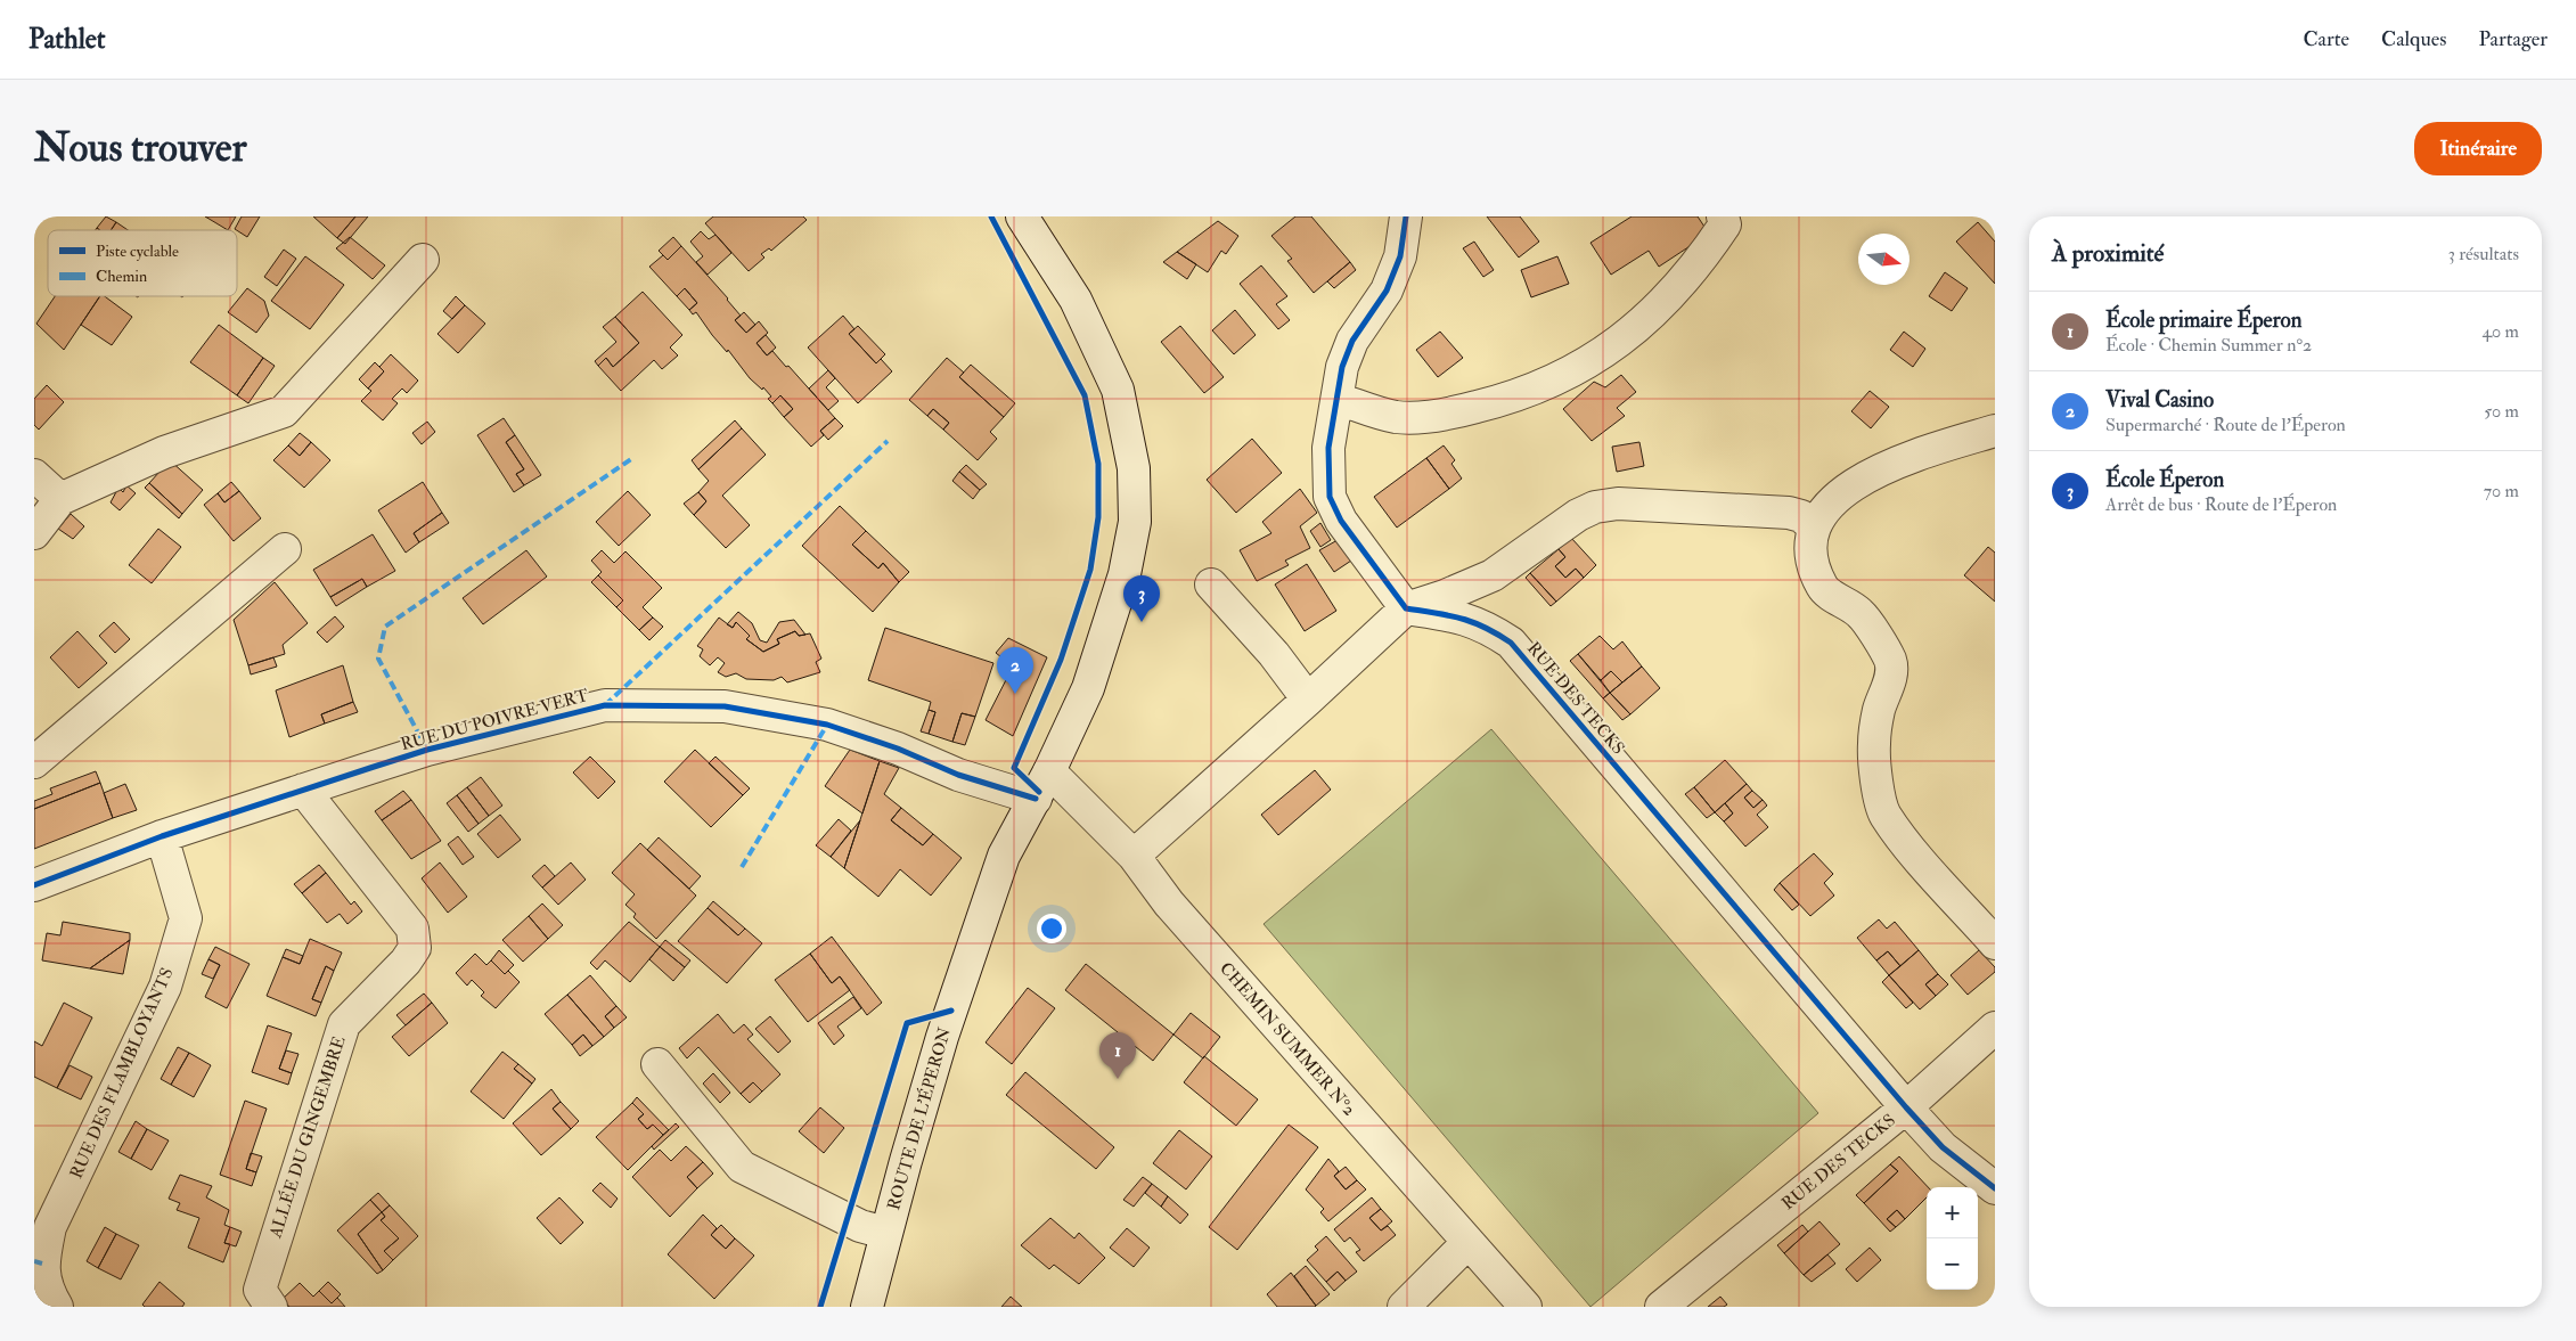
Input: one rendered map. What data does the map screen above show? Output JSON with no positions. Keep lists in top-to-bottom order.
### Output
{
  "streets": {
    "street": [
      "RUE DES TECKS",
      "RUE DU POIVRE VERT",
      "CHEMIN SUMMER N°2",
      "RUE DES FLAMBLOYANTS",
      "ROUTE DE L'ÉPERON",
      "ALLÉE DU GINGEMBRE"
    ]
  },
  "crossings": [
    ["RUE DU POIVRE VERT", "CHEMIN SUMMER N°2"],
    ["RUE DU POIVRE VERT", "RUE DES FLAMBLOYANTS"],
    ["RUE DU POIVRE VERT", "ROUTE DE L'ÉPERON"],
    ["RUE DU POIVRE VERT", "ALLÉE DU GINGEMBRE"],
    ["CHEMIN SUMMER N°2", "ROUTE DE L'ÉPERON"]
  ],
  "legend": ["Piste cyclable", "Chemin"],
  "north": "right",
  "page": {
    "header": "Pathlet",
    "nav": ["Carte", "Calques", "Partager"],
    "buttons": "Itinéraire",
    "title": "Nous trouver",
    "heading": ["À proximité", "3 résultats"],
    "list": [
      {
        "mark": "1",
        "name": "École primaire Éperon",
        "note": "École · Chemin Summer n°2",
        "value": "40 m"
      },
      {
        "mark": "2",
        "name": "Vival Casino",
        "note": "Supermarché · Route de l'Éperon",
        "value": "50 m"
      },
      {
        "mark": "3",
        "name": "École Éperon",
        "note": "Arrêt de bus · Route de l'Éperon",
        "value": "70 m"
      }
    ],
    "pins": ["3", "2", "1"],
    "map_buttons": ["+", "−"]
  }
}
